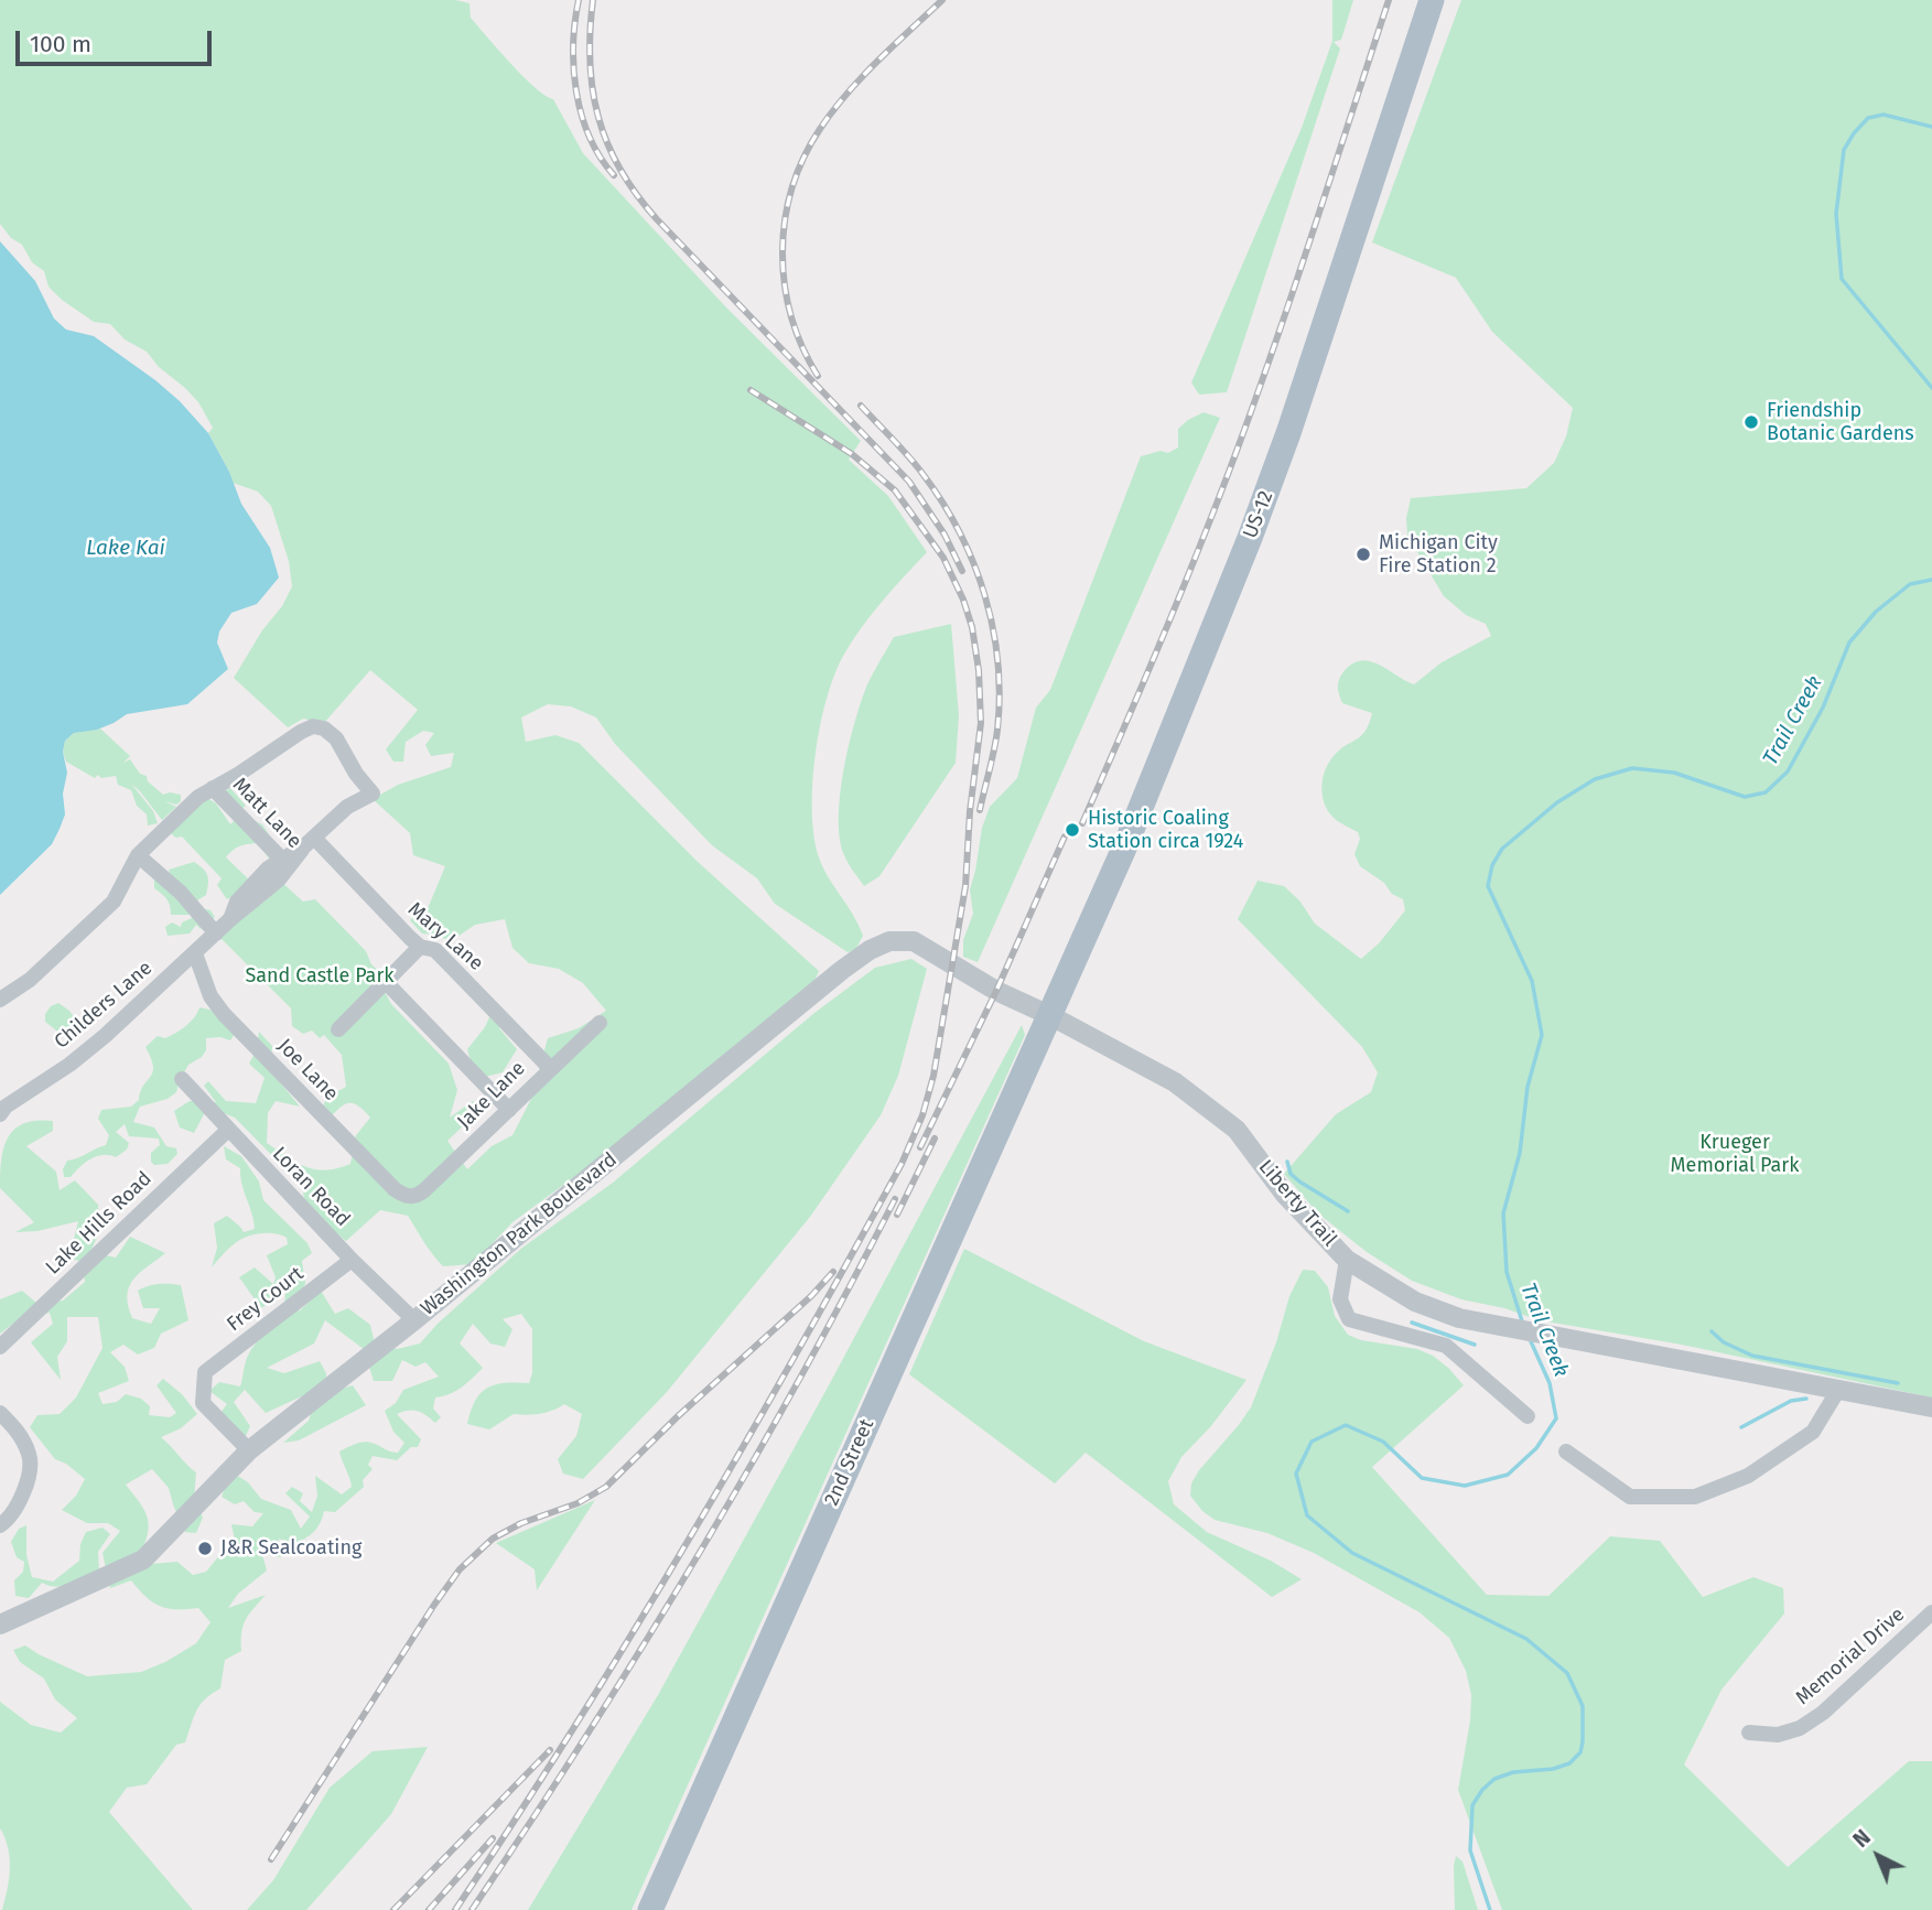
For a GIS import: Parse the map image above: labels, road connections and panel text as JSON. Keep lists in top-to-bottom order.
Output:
{
  "streets": {
    "main road": ["US-12", "2nd Street"],
    "street": [
      "Matt Lane",
      "Mary Lane",
      "Childers Lane",
      "Joe Lane",
      "Jake Lane",
      "Loran Road",
      "Liberty Trail",
      "Lake Hills Road",
      "Washington Park Boulevard",
      "Frey Court",
      "Memorial Drive"
    ]
  },
  "crossings": [
    ["US-12", "Liberty Trail"],
    ["US-12", "Washington Park Boulevard"],
    ["US-12", "2nd Street"],
    ["Matt Lane", "Childers Lane"],
    ["Mary Lane", "Childers Lane"],
    ["Mary Lane", "Jake Lane"],
    ["Childers Lane", "Joe Lane"],
    ["Joe Lane", "Jake Lane"],
    ["Loran Road", "Lake Hills Road"],
    ["Loran Road", "Washington Park Boulevard"],
    ["Loran Road", "Frey Court"],
    ["Liberty Trail", "Washington Park Boulevard"],
    ["Liberty Trail", "2nd Street"],
    ["Washington Park Boulevard", "Frey Court"],
    ["Washington Park Boulevard", "2nd Street"]
  ],
  "water": ["Lake Kai", "Trail Creek"],
  "parks": ["Sand Castle Park", "Krueger Memorial Park"],
  "places": [
    "Friendship Botanic Gardens",
    "Michigan City Fire Station 2",
    "Historic Coaling Station circa 1924",
    "J&R Sealcoating"
  ],
  "scale_bar": "100 m",
  "north": "top left"
}
